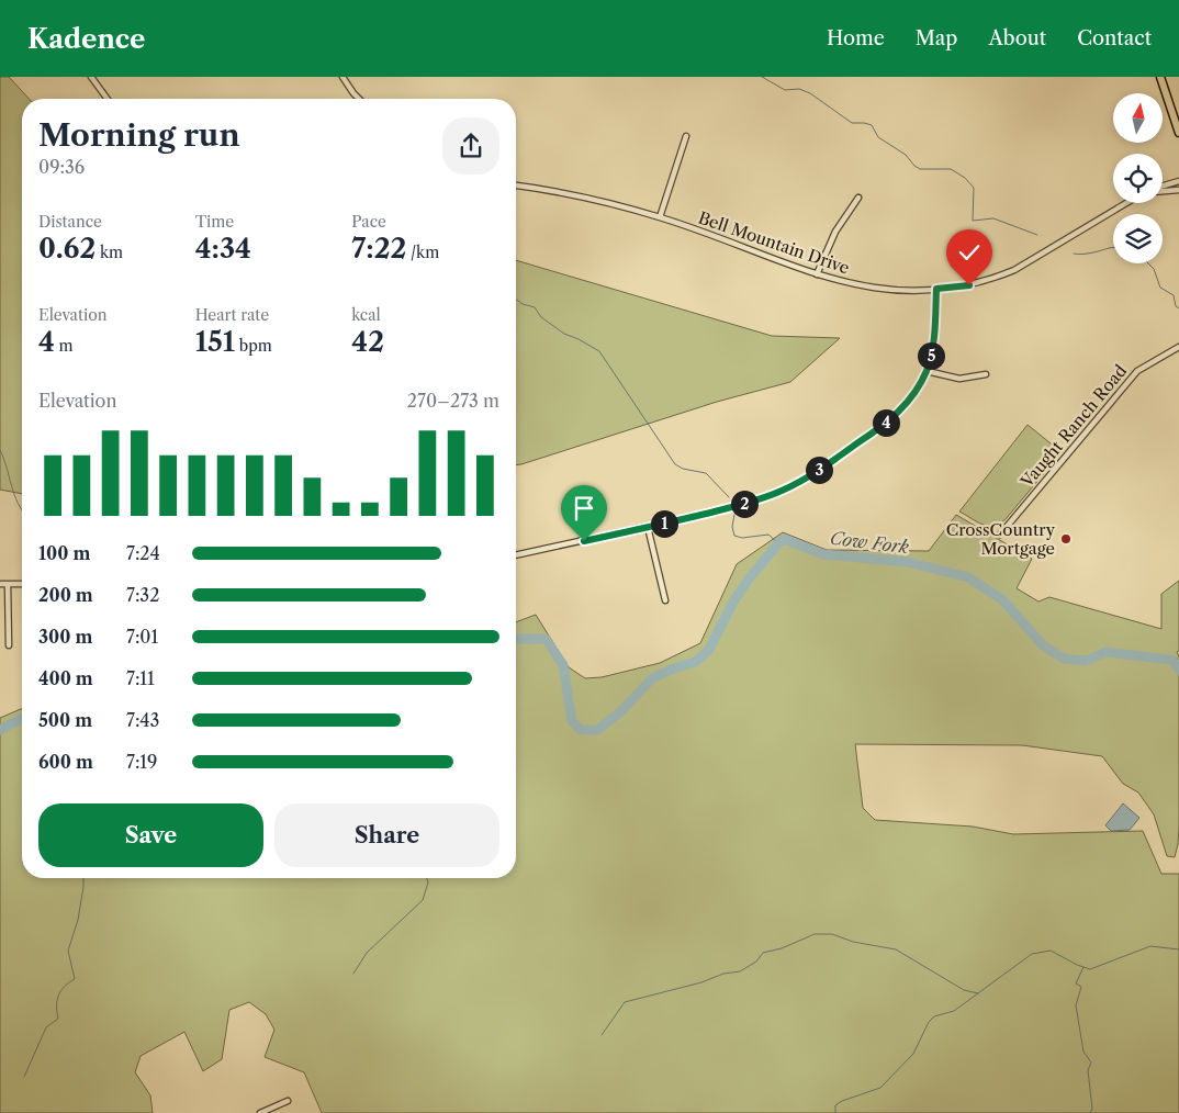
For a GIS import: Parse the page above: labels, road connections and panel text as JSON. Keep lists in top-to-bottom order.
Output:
{
  "streets": {
    "street": ["Bell Mountain Drive", "Vaught Ranch Road"]
  },
  "water": ["Cow Fork"],
  "places": ["CrossCountry Mortgage"],
  "north": "top",
  "page": {
    "header": "Kadence",
    "nav": [
      "Home",
      "Map",
      "About",
      "Contact"
    ],
    "heading": ["Morning run", "09:36"],
    "stats": [
      ["Distance", "0.62 km"],
      ["Time", "4:34"],
      ["Pace", "7:22 /km"],
      ["Elevation", "4 m"],
      ["Heart rate", "151 bpm"],
      ["kcal", "42"]
    ],
    "pins": [
      "5",
      "4",
      "3",
      "2",
      "1"
    ],
    "chart": ["Elevation", "270–273 m"],
    "list": [
      {
        "name": "100 m",
        "note": "7:24"
      },
      {
        "name": "200 m",
        "note": "7:32"
      },
      {
        "name": "300 m",
        "note": "7:01"
      },
      {
        "name": "400 m",
        "note": "7:11"
      },
      {
        "name": "500 m",
        "note": "7:43"
      },
      {
        "name": "600 m",
        "note": "7:19"
      }
    ],
    "buttons": ["Save", "Share"]
  }
}
